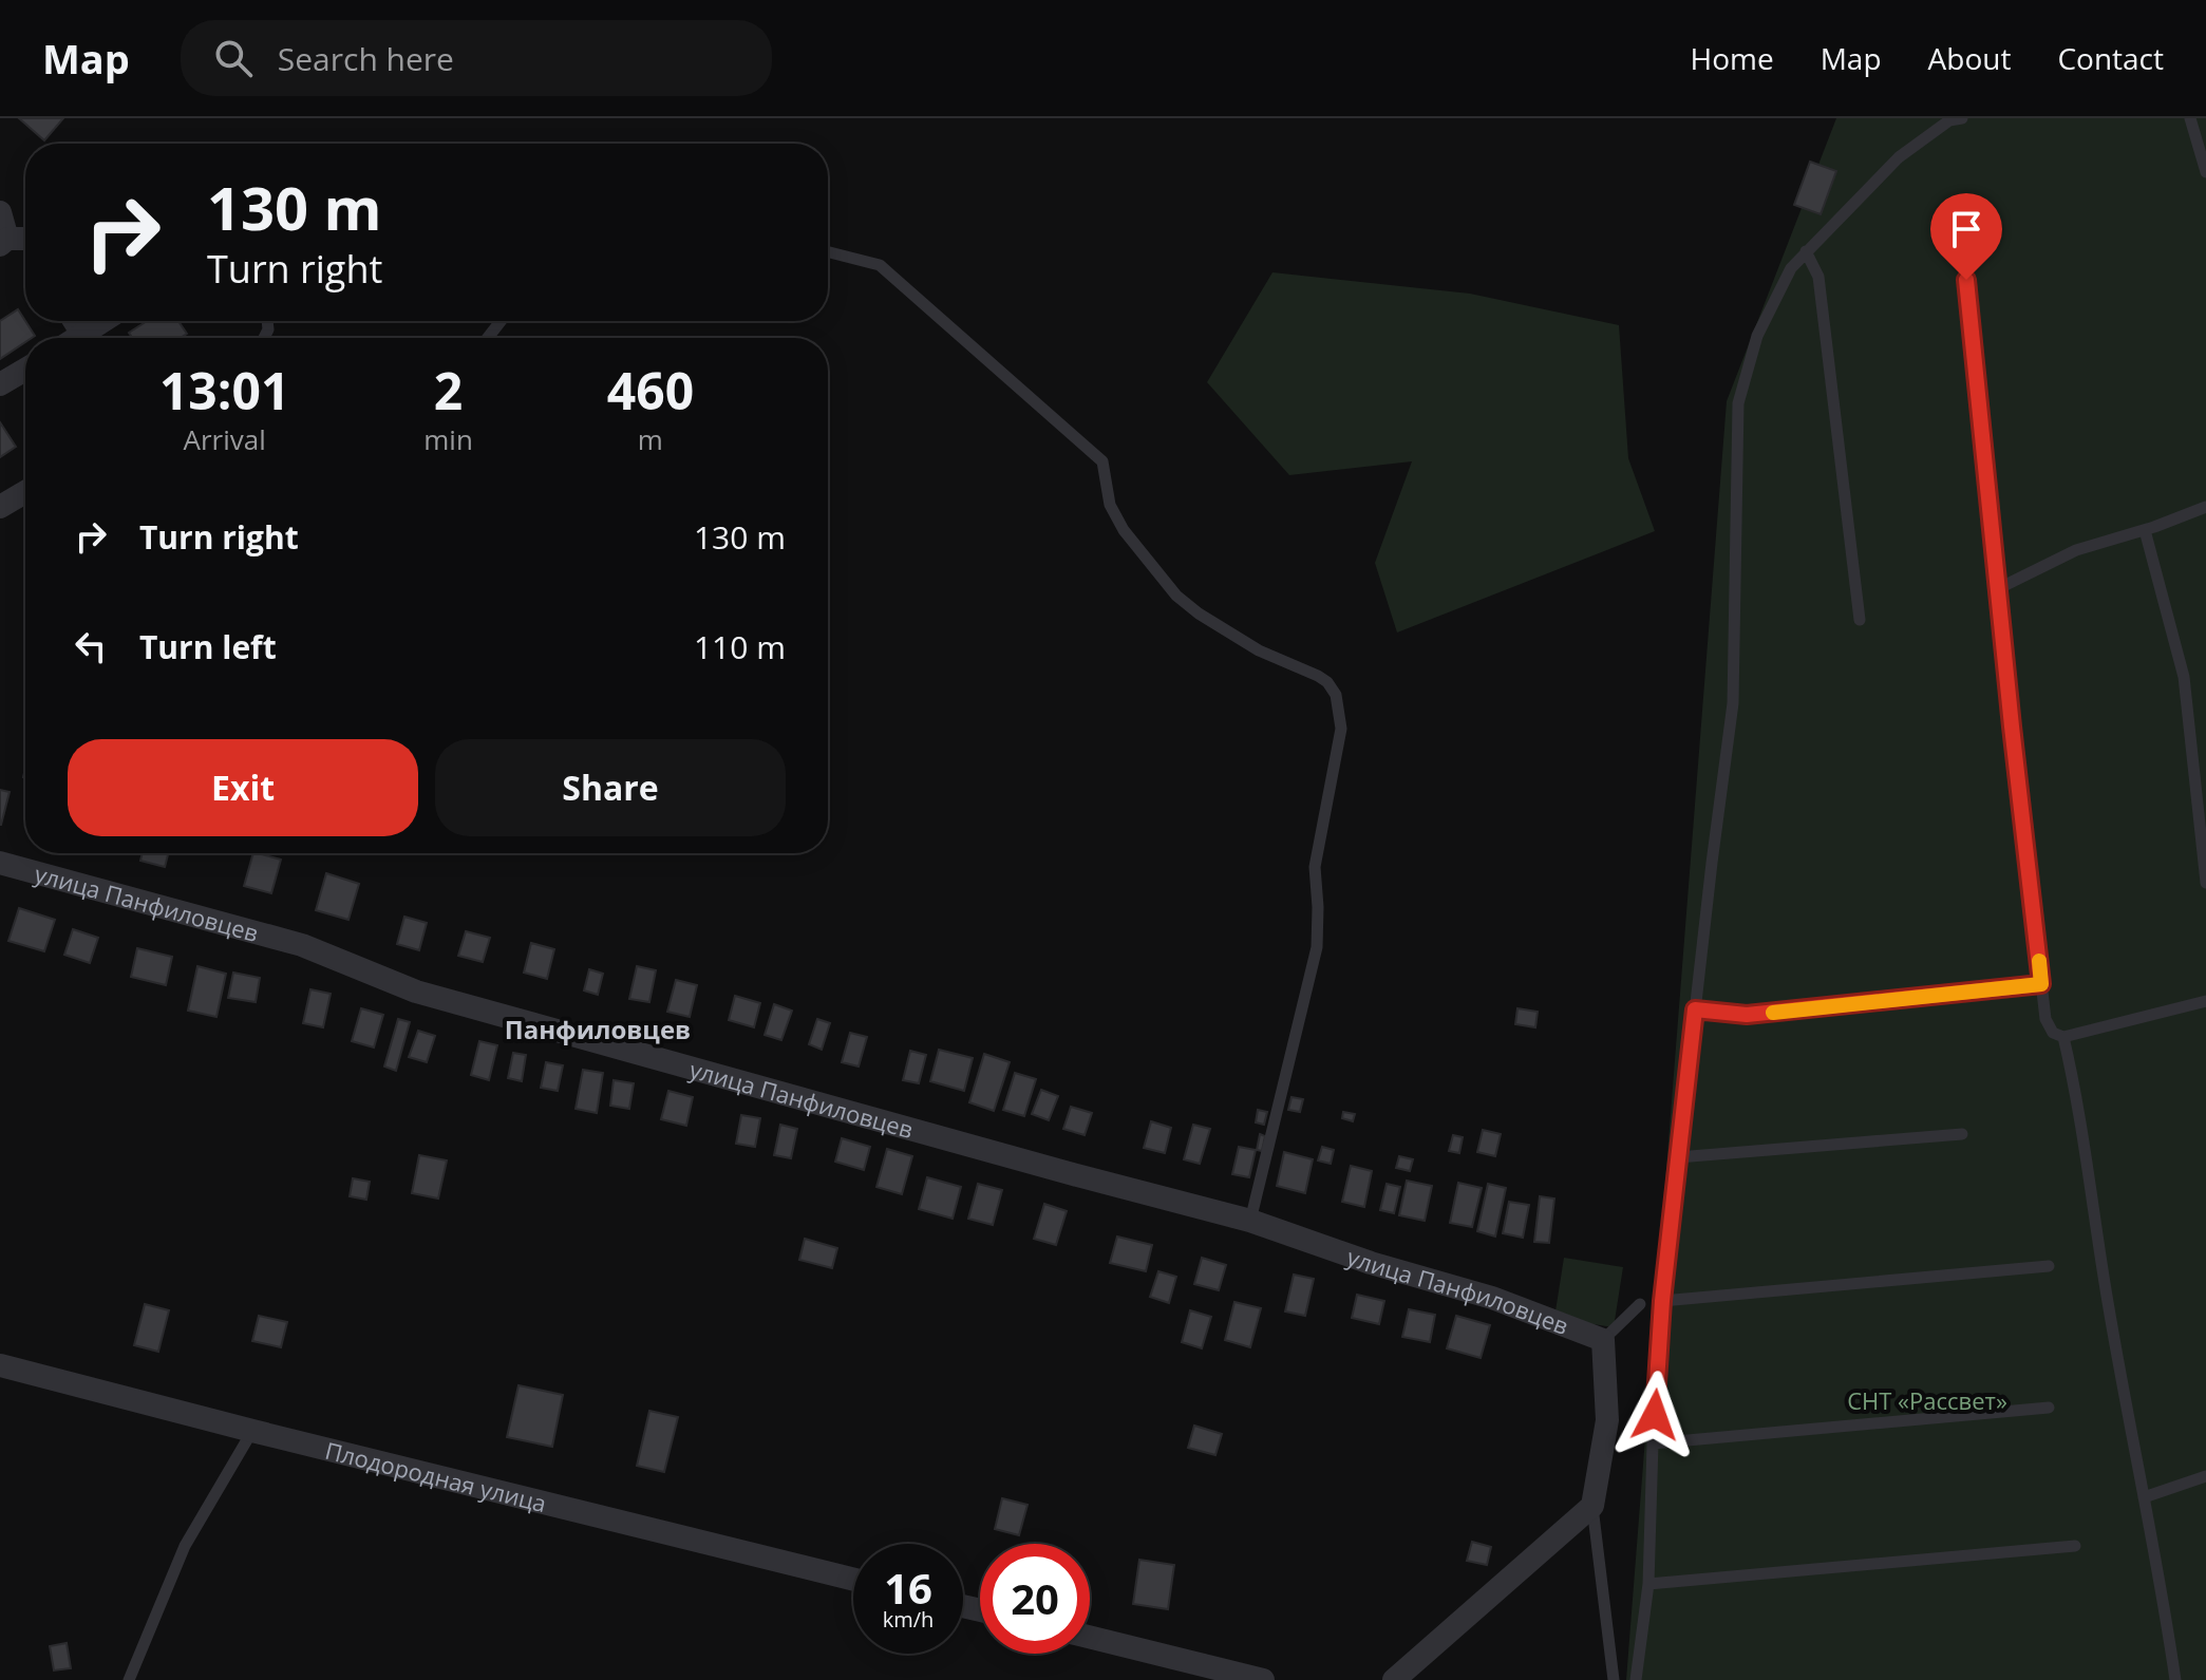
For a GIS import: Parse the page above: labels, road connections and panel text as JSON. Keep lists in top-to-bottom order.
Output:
{
  "streets": {
    "street": ["улица Панфиловцев", "Плодородная улица"]
  },
  "districts": ["Панфиловцев"],
  "parks": ["СНТ «Рассвет»"],
  "page": {
    "header": "Map",
    "search": "Search here",
    "nav": [
      "Home",
      "Map",
      "About",
      "Contact"
    ],
    "turn": ["130 m", "Turn right"],
    "eta": [
      "13:01",
      "Arrival",
      "2",
      "min",
      "460",
      "m"
    ],
    "list": [
      {
        "name": "Turn right",
        "value": "130 m"
      },
      {
        "name": "Turn left",
        "value": "110 m"
      }
    ],
    "buttons": ["Exit", "Share"],
    "speed": "16 km/h",
    "limit": "20"
  }
}
